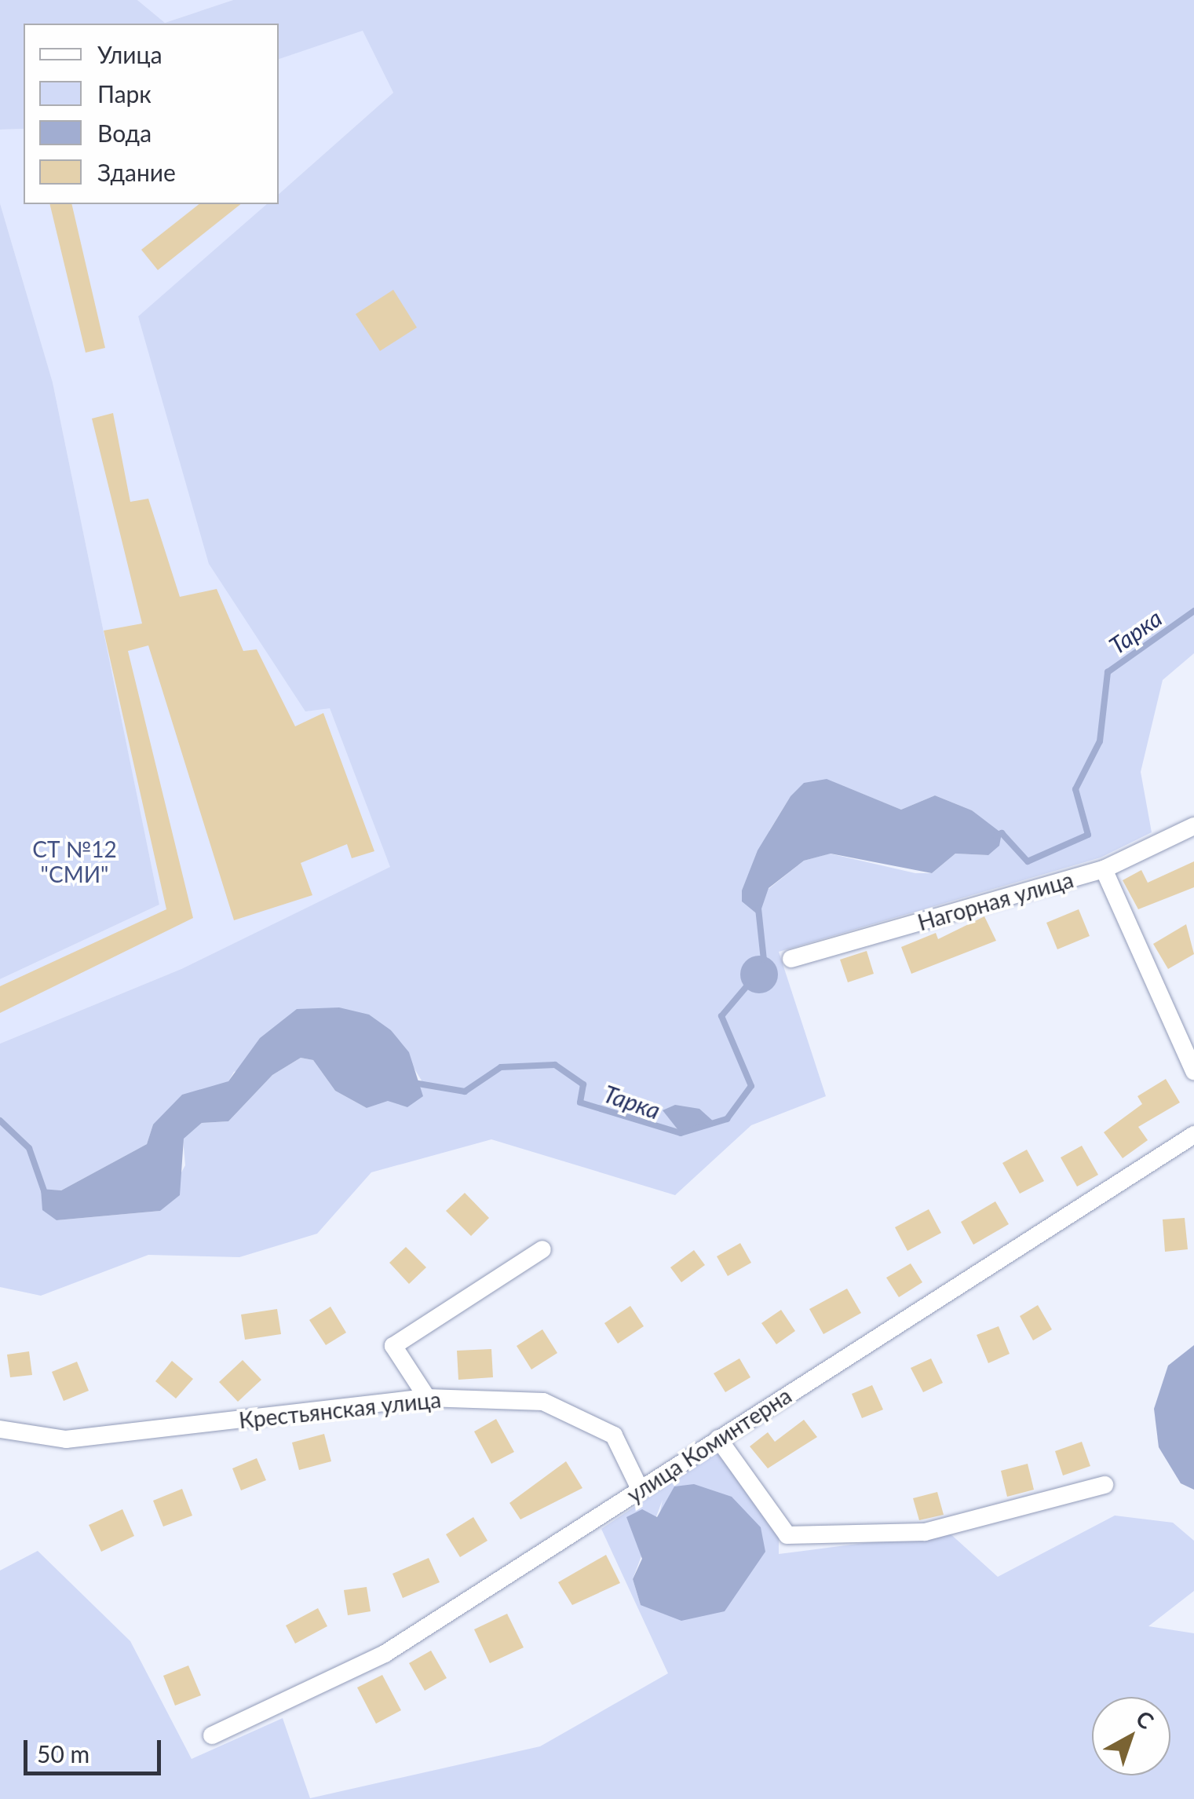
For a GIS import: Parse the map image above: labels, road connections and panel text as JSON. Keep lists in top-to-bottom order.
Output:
{
  "streets": {
    "street": ["Нагорная улица", "Крестьянская улица", "улица Коминтерна"]
  },
  "crossings": [
    ["Крестьянская улица", "улица Коминтерна"]
  ],
  "water": ["Тарка"],
  "parks": ["СТ №12 \"СМИ\""],
  "legend": [
    "Улица",
    "Парк",
    "Вода",
    "Здание"
  ],
  "scale_bar": "50 m",
  "north": "top right"
}
